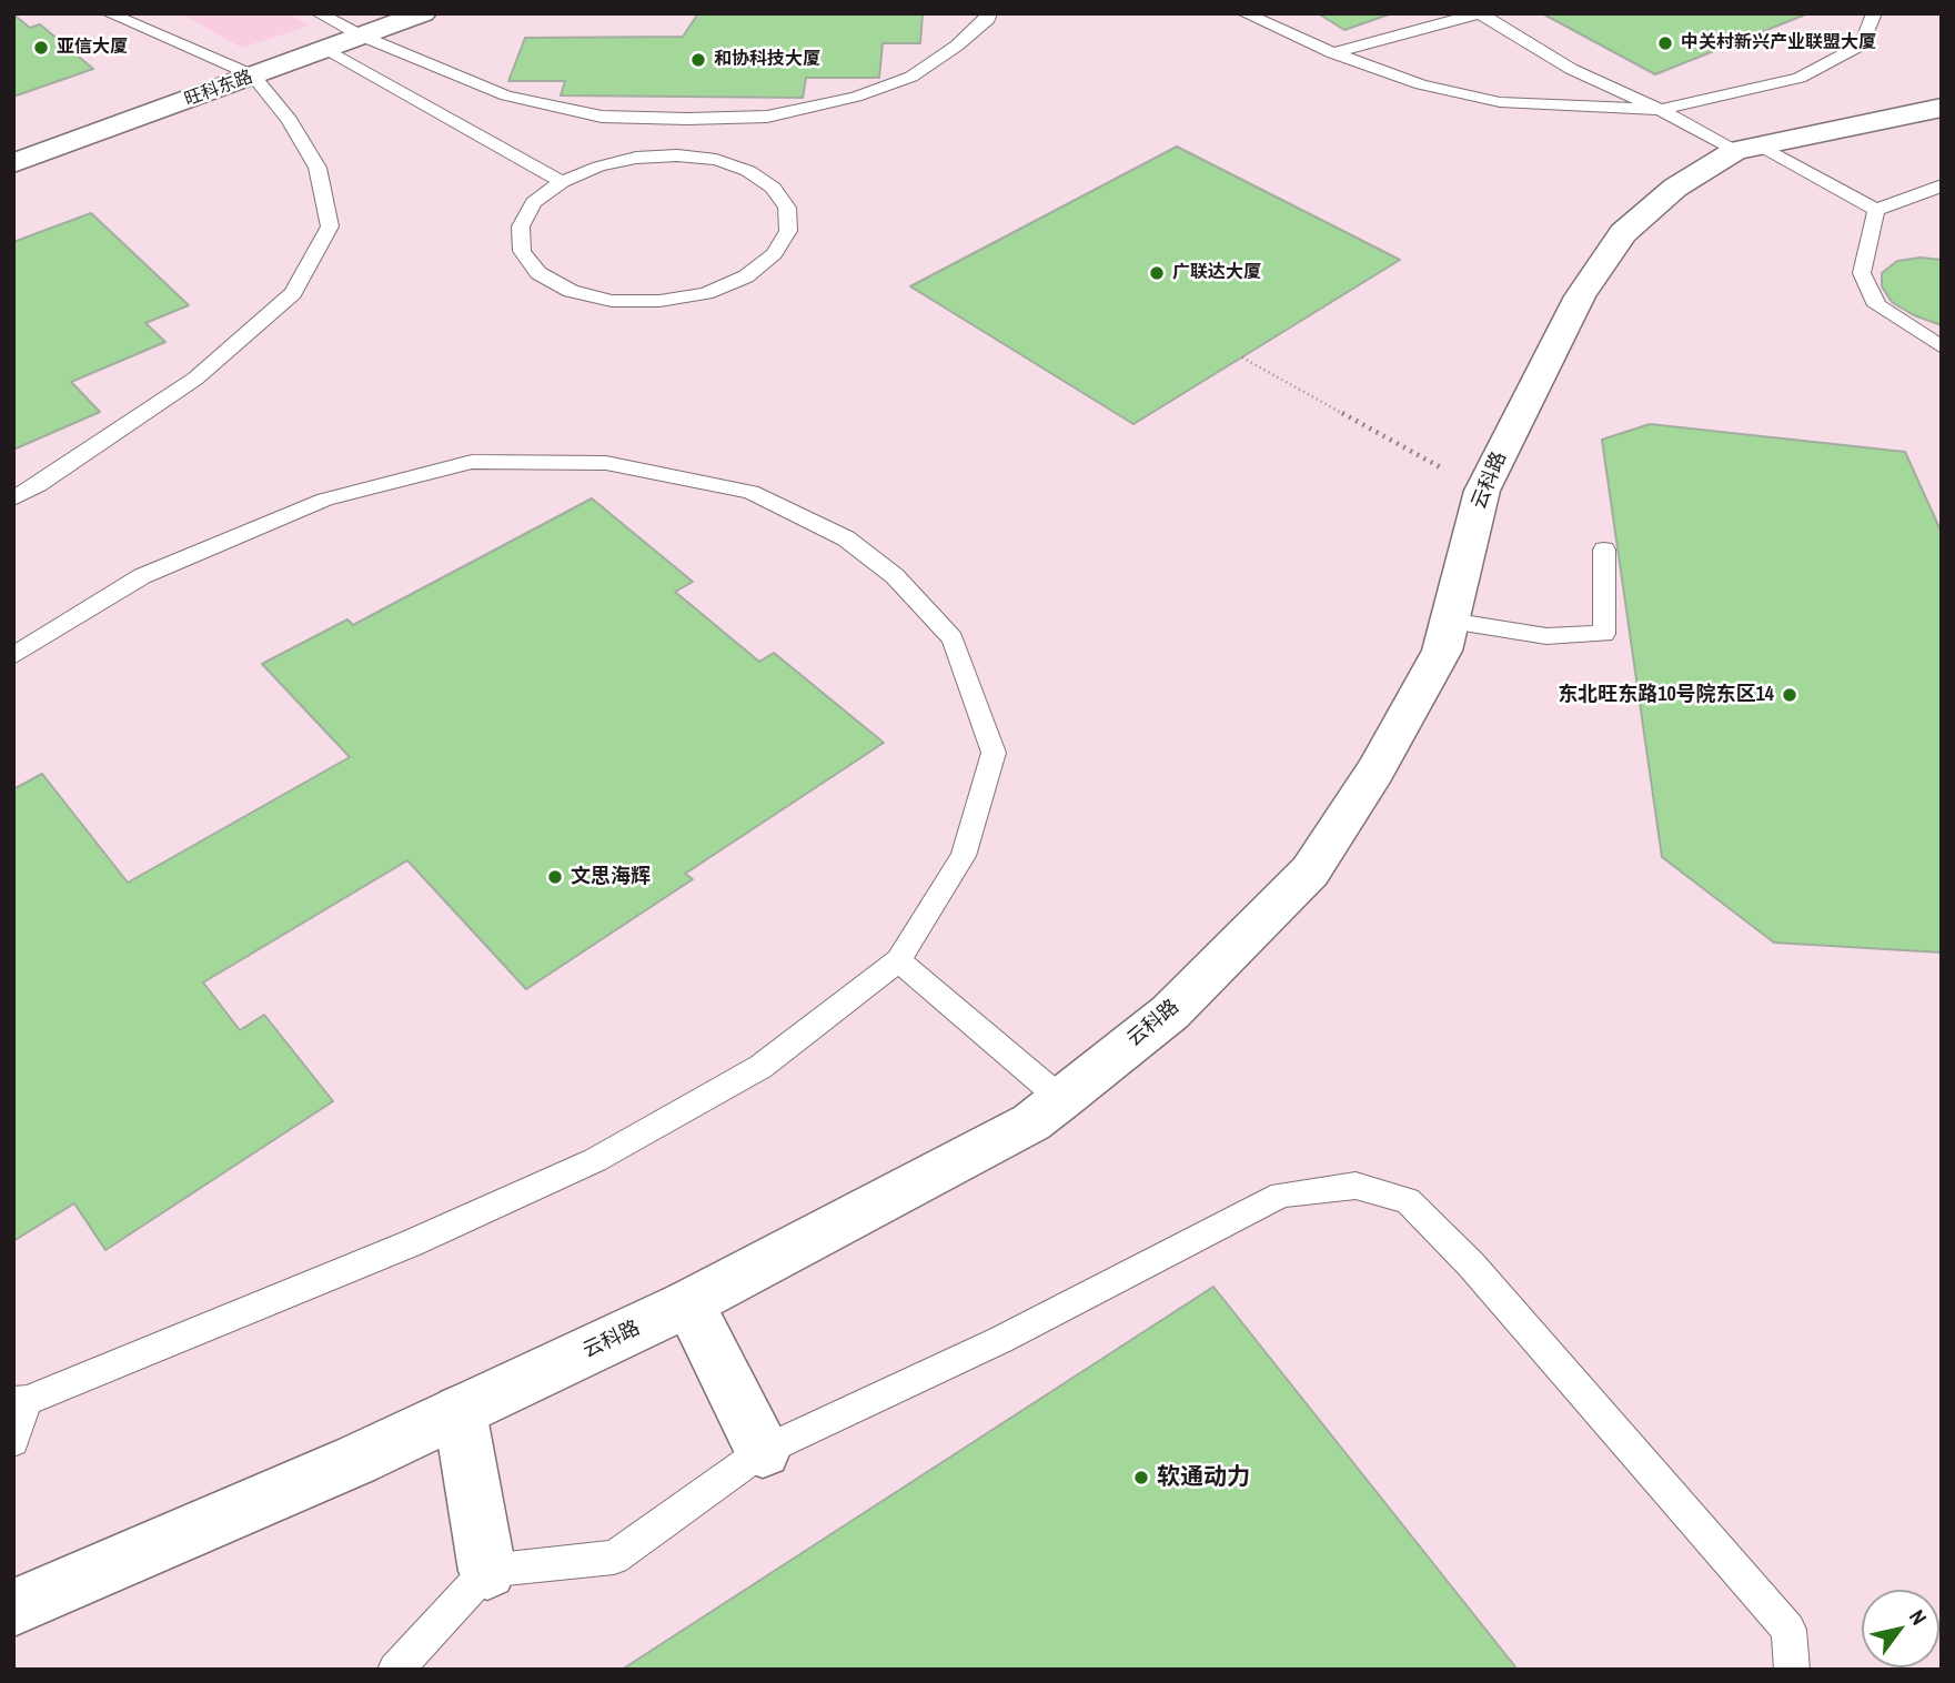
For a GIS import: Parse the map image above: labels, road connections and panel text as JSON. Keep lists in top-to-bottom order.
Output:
{
  "streets": {
    "street": ["旺科东路", "云科路"]
  },
  "places": [
    "中关村新兴产业联盟大厦",
    "亚信大厦",
    "和协科技大厦",
    "广联达大厦",
    "东北旺东路10号院东区14",
    "文思海辉",
    "软通动力"
  ],
  "north": "top right"
}
